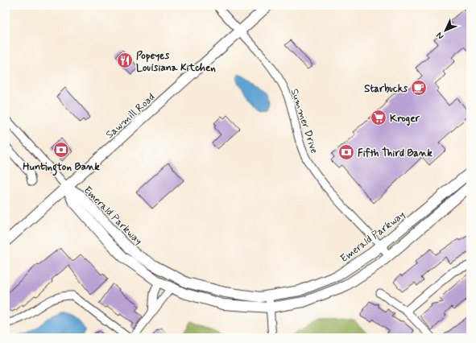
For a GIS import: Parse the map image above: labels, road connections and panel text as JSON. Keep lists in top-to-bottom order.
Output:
{
  "streets": {
    "main road": ["Sawmill Road", "Emerald Parkway"],
    "street": ["Summer Drive"]
  },
  "crossings": [
    ["Sawmill Road", "Summer Drive"],
    ["Sawmill Road", "Emerald Parkway"],
    ["Summer Drive", "Emerald Parkway"]
  ],
  "places": {
    "restaurant": ["Popeyes Louisiana Kitchen"],
    "cafe": ["Starbucks"],
    "supermarket": ["Kroger"],
    "bank": ["Huntington Bank", "Fifth Third Bank"]
  },
  "north": "bottom left"
}
